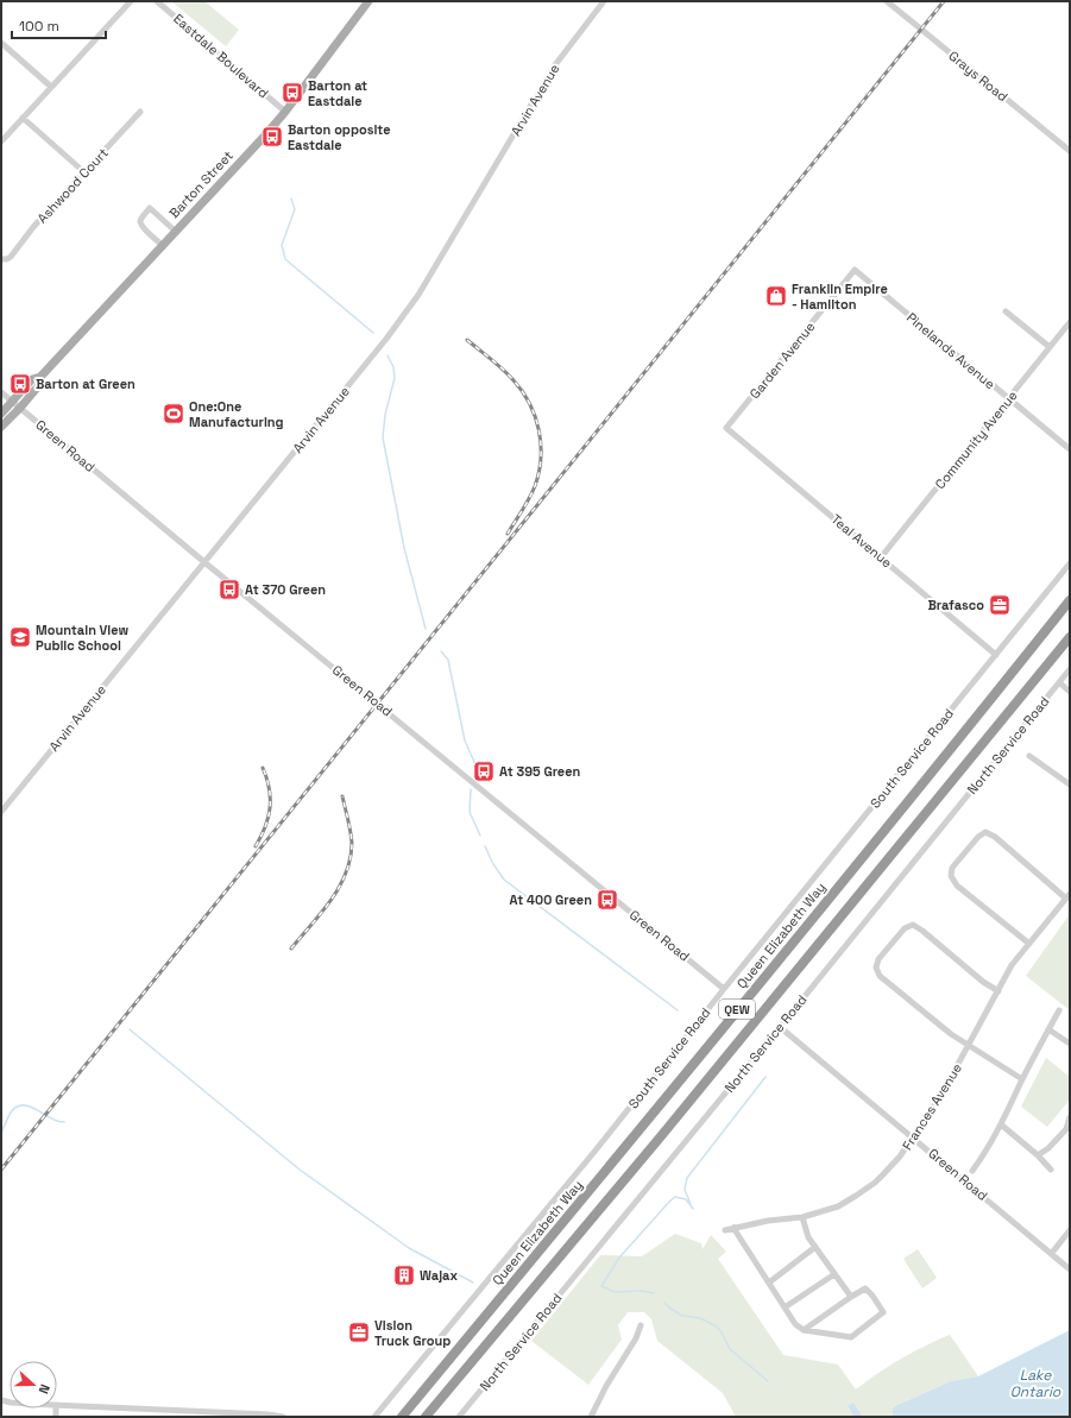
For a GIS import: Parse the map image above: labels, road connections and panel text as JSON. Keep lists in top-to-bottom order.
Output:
{
  "streets": {
    "highway": ["Queen Elizabeth Way", "QEW"],
    "main road": ["Barton Street"],
    "street": [
      "Eastdale Boulevard",
      "Grays Road",
      "Arvin Avenue",
      "Ashwood Court",
      "Pinelands Avenue",
      "Garden Avenue",
      "Community Avenue",
      "Green Road",
      "Teal Avenue",
      "North Service Road",
      "South Service Road",
      "Frances Avenue"
    ]
  },
  "crossings": [
    ["Eastdale Boulevard", "Barton Street"],
    ["Arvin Avenue", "Green Road"],
    ["Barton Street", "Green Road"],
    ["Pinelands Avenue", "Garden Avenue"],
    ["Pinelands Avenue", "Community Avenue"],
    ["Garden Avenue", "Teal Avenue"],
    ["Community Avenue", "Teal Avenue"],
    ["Green Road", "North Service Road"],
    ["Green Road", "South Service Road"],
    ["Green Road", "Frances Avenue"],
    ["Teal Avenue", "South Service Road"]
  ],
  "water": ["Lake Ontario"],
  "places": {
    "bus stop": [
      "Barton at Eastdale",
      "Barton opposite Eastdale",
      "Barton at Green",
      "At 370 Green",
      "At 395 Green",
      "At 400 Green"
    ],
    "shop": ["Franklin Empire - Hamilton"],
    "sports": ["One:One Manufacturing"],
    "office": ["Brafasco", "Vision Truck Group"],
    "school or university": ["Mountain View Public School"],
    "building": ["Wajax"]
  },
  "scale_bar": "100 m",
  "north": "right"
}
